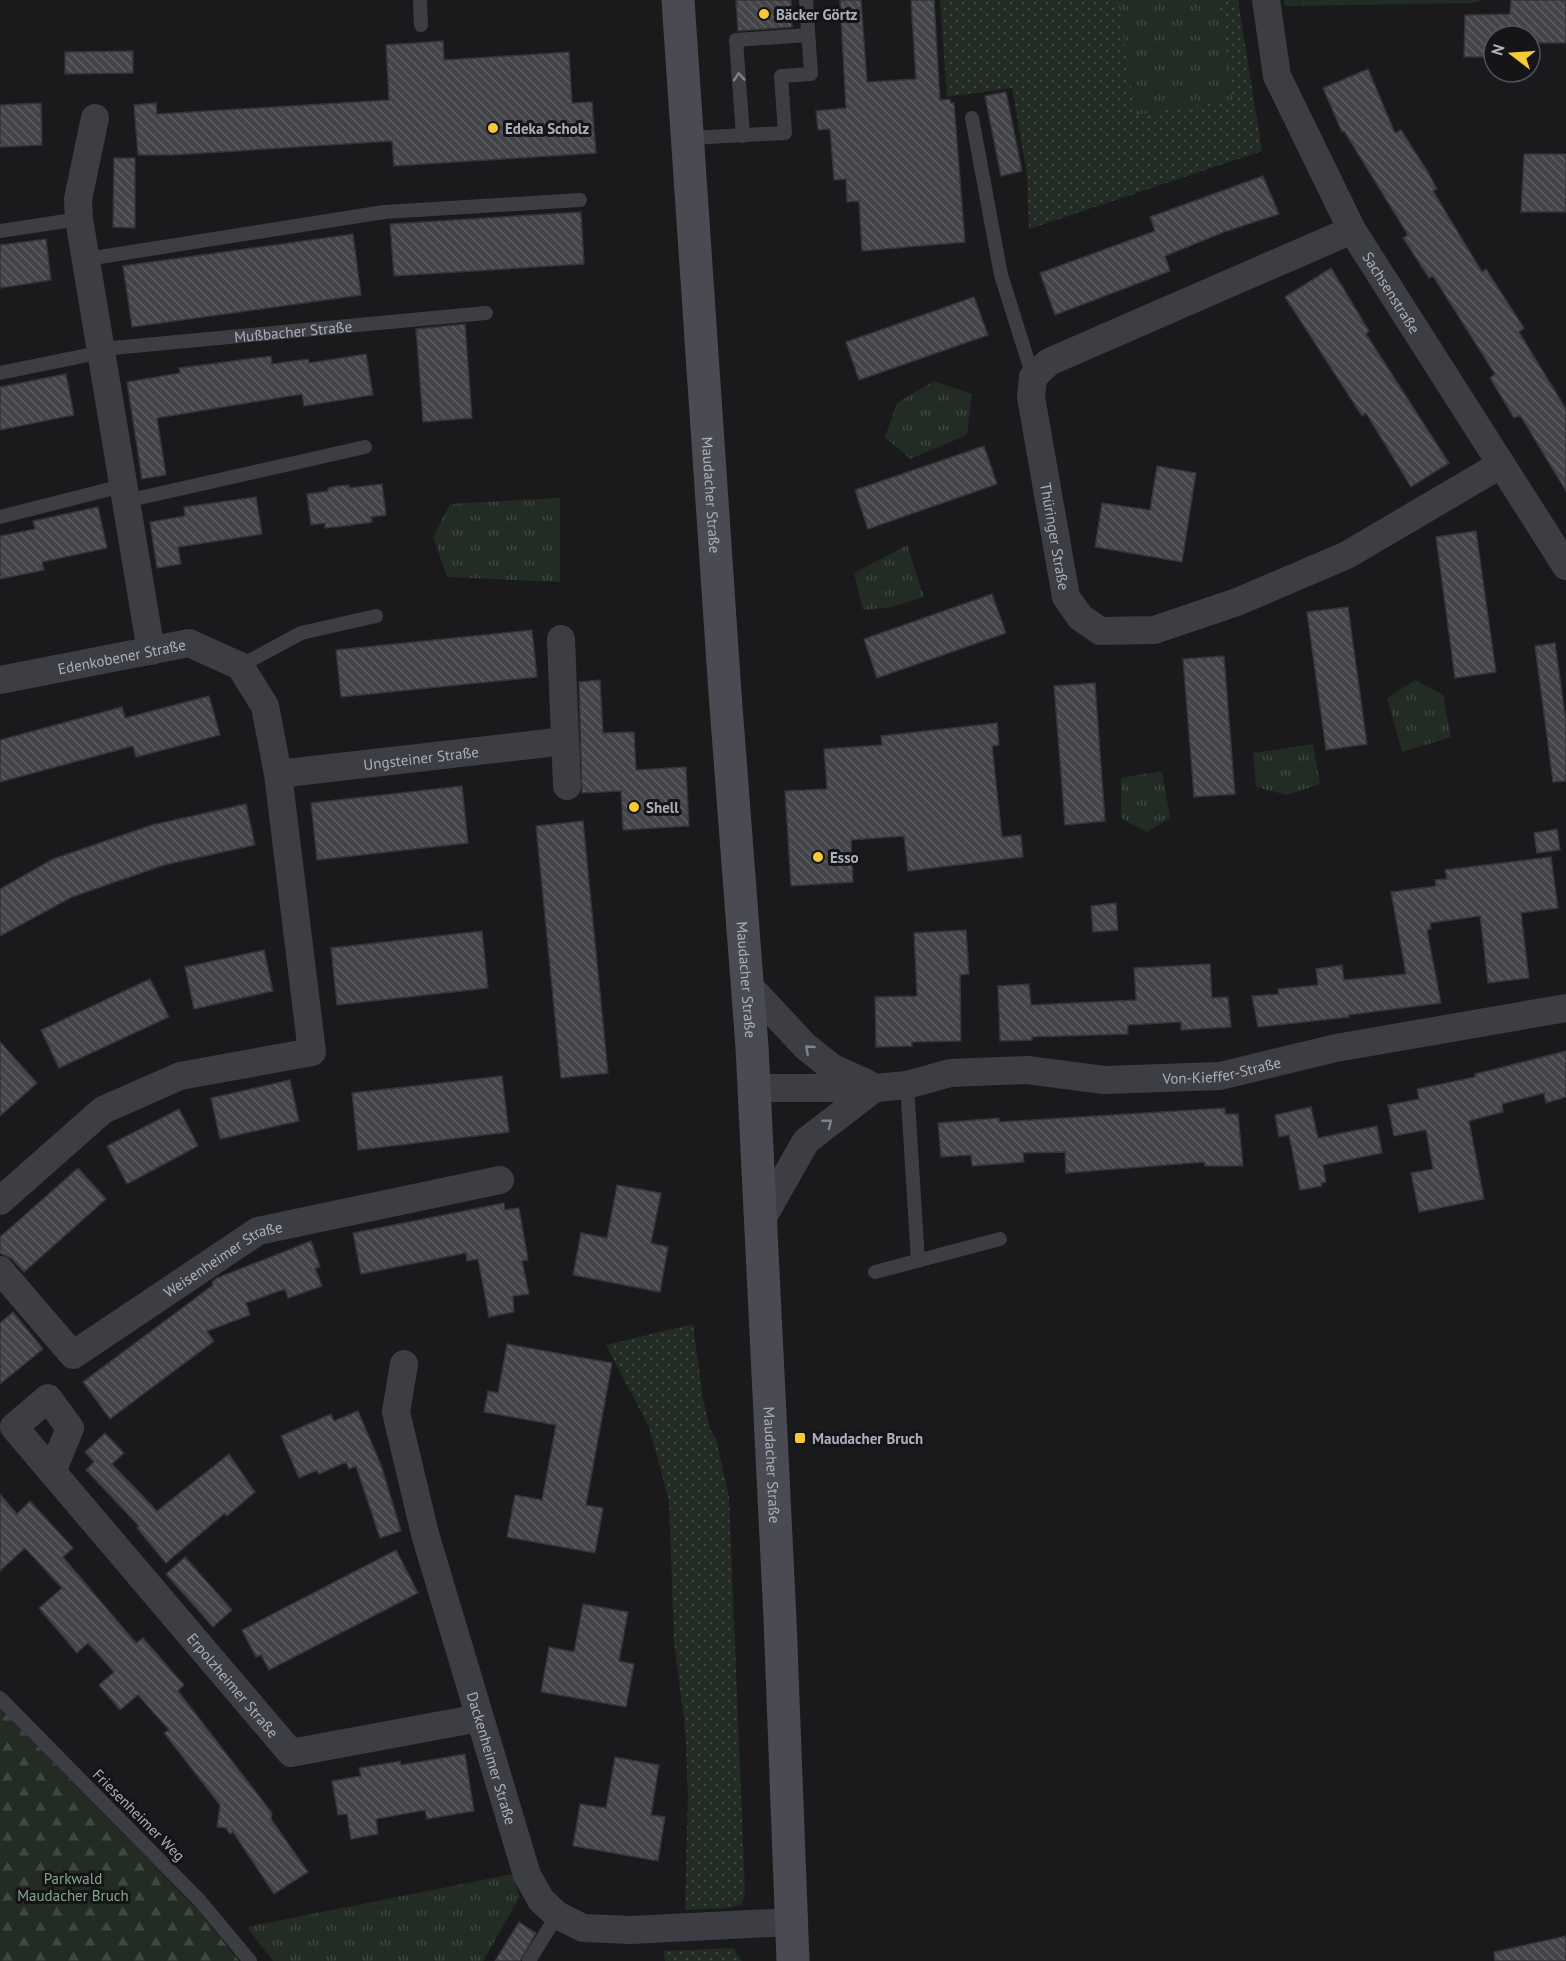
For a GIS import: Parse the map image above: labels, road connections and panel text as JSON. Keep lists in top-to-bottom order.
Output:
{
  "streets": {
    "main road": ["Maudacher Straße"],
    "street": [
      "Sachsenstraße",
      "Thüringer Straße",
      "Edenkobener Straße",
      "Ungsteiner Straße",
      "Von-Kieffer-Straße",
      "Weisenheimer Straße",
      "Erpolzheimer Straße",
      "Dackenheimer Straße"
    ],
    "lane": ["Mußbacher Straße", "Friesenheimer Weg"]
  },
  "crossings": [
    ["Sachsenstraße", "Thüringer Straße"],
    ["Maudacher Straße", "Von-Kieffer-Straße"],
    ["Maudacher Straße", "Dackenheimer Straße"],
    ["Erpolzheimer Straße", "Dackenheimer Straße"]
  ],
  "parks": ["Parkwald Maudacher Bruch"],
  "places": {
    "other": [
      "Bäcker Görtz",
      "Edeka Scholz",
      "Shell",
      "Esso"
    ],
    "transit": ["Maudacher Bruch"]
  },
  "north": "left"
}
